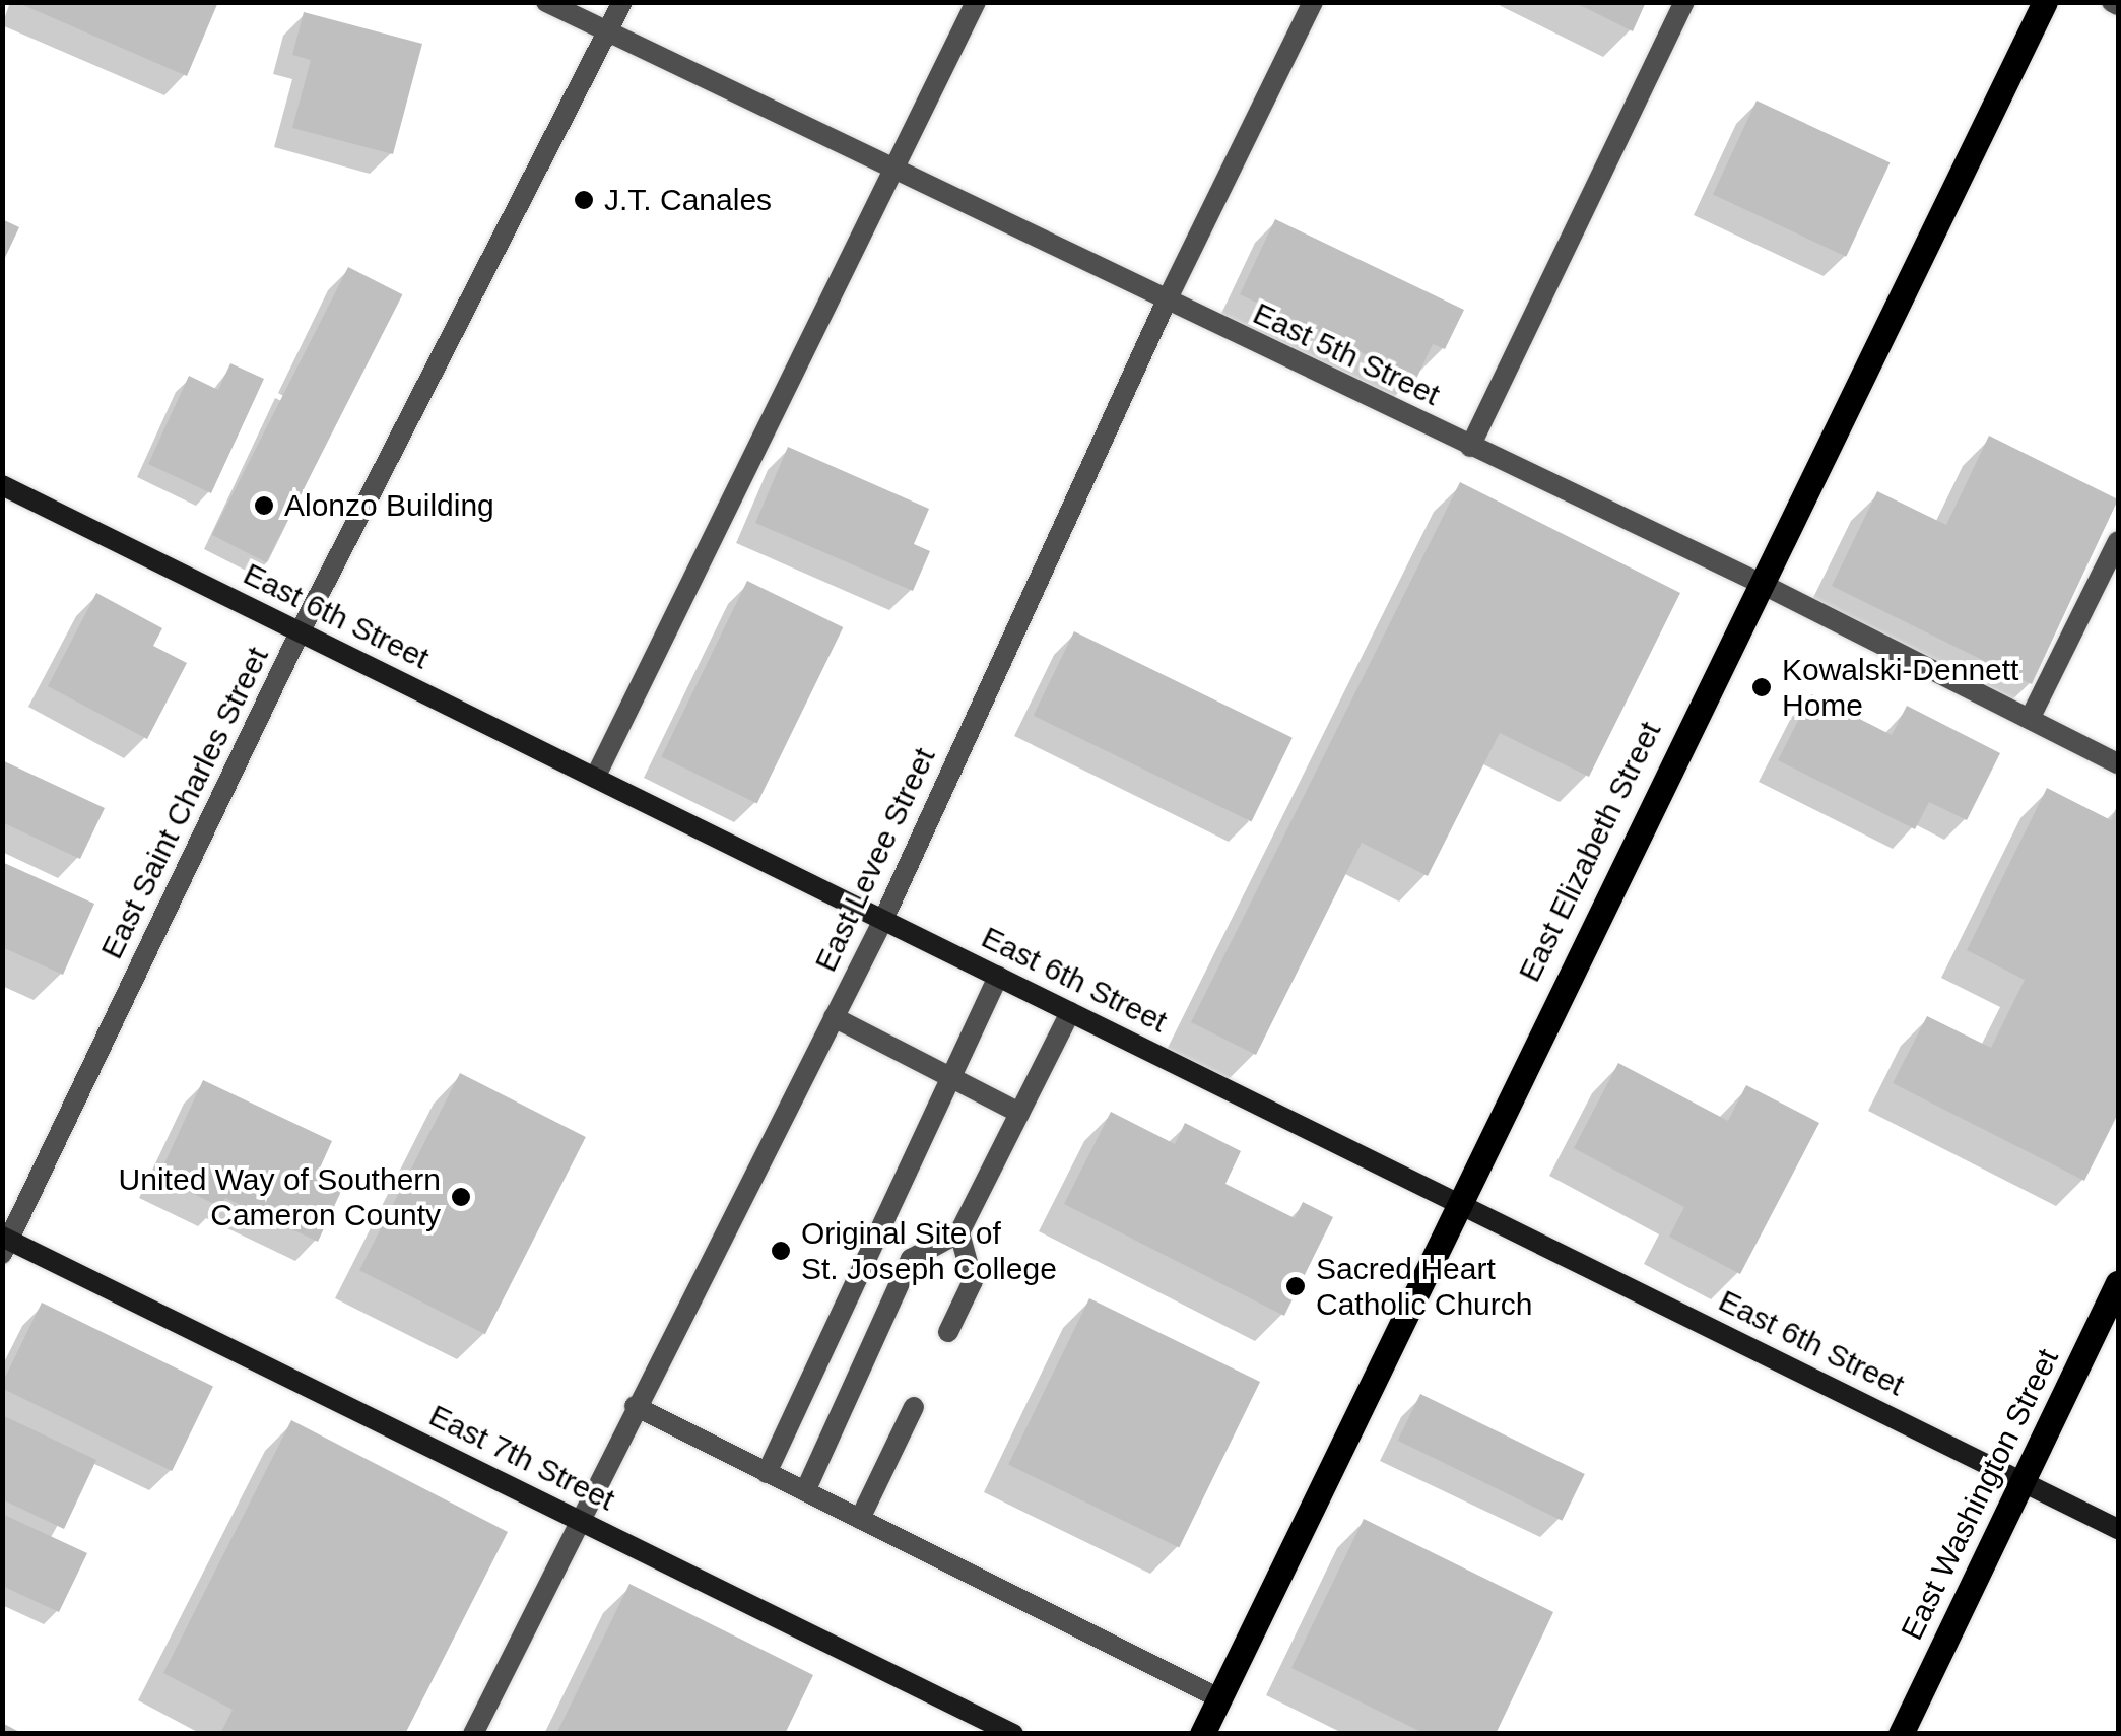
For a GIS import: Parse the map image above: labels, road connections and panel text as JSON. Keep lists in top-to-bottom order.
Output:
{
  "streets": {
    "main road": [
      "East 6th Street",
      "East Elizabeth Street",
      "East 7th Street",
      "East Washington Street"
    ],
    "street": ["East 5th Street", "East Saint Charles Street", "East Levee Street"]
  },
  "crossings": [
    ["East 5th Street", "East Saint Charles Street"],
    ["East 5th Street", "East Elizabeth Street"],
    ["East 5th Street", "East Levee Street"],
    ["East 6th Street", "East Saint Charles Street"],
    ["East 6th Street", "East Elizabeth Street"],
    ["East 6th Street", "East Levee Street"],
    ["East 6th Street", "East Washington Street"],
    ["East Saint Charles Street", "East 7th Street"],
    ["East Levee Street", "East 7th Street"]
  ],
  "places": [
    "J.T. Canales",
    "Alonzo Building",
    "Kowalski-Dennett Home",
    "United Way of Southern Cameron County",
    "Original Site of St. Joseph College",
    "Sacred Heart Catholic Church"
  ]
}
